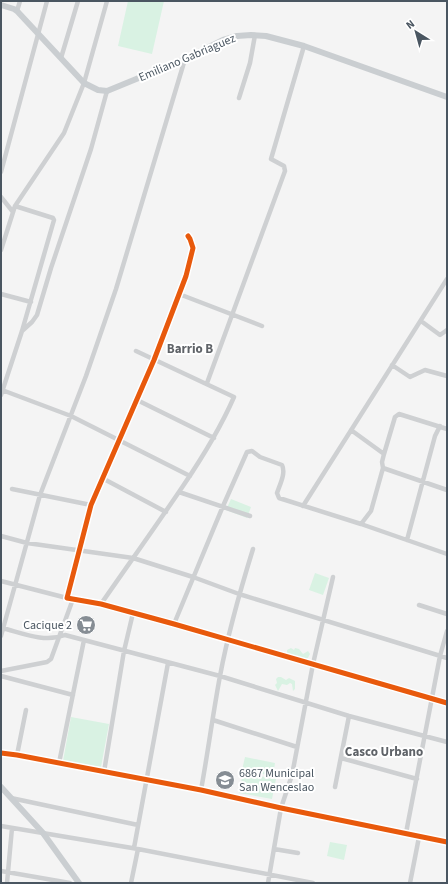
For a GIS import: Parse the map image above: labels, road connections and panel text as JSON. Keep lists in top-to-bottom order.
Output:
{
  "streets": {
    "main road": ["Emiliano Gabriaguez"]
  },
  "districts": ["Barrio B", "Casco Urbano"],
  "places": {
    "supermarket": ["Cacique 2"],
    "school or university": ["6867 Municipal San Wenceslao"]
  },
  "north": "top left"
}
